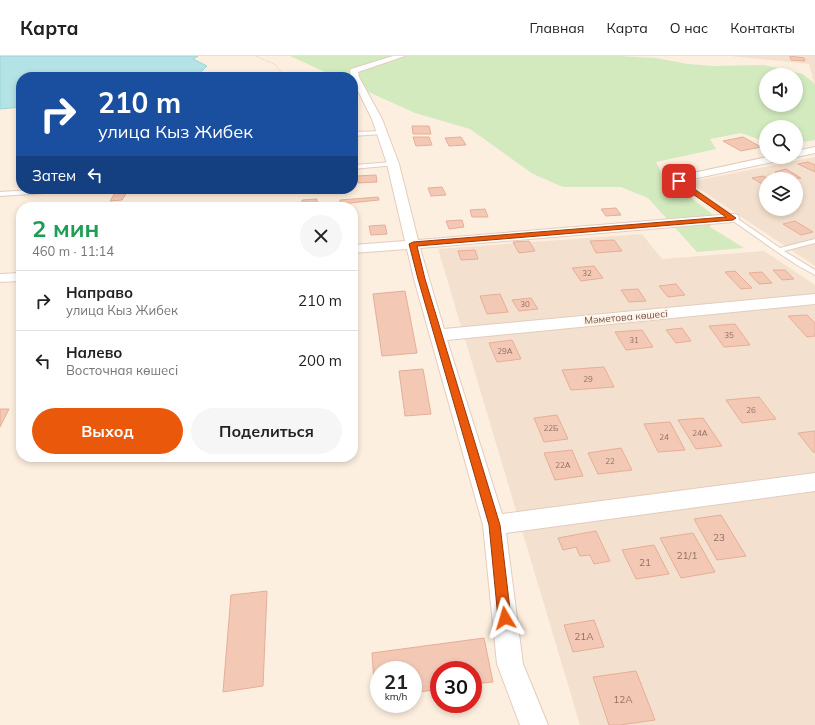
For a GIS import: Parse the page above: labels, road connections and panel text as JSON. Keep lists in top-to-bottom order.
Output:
{
  "streets": {
    "street": ["Мәметова көшесі"]
  },
  "house_numbers": [
    "32",
    "30",
    "35",
    "31",
    "29А",
    "29",
    "26",
    "22Б",
    "24А",
    "24",
    "22",
    "22А",
    "23",
    "21/1",
    "21",
    "21А",
    "12А"
  ],
  "page": {
    "header": "Карта",
    "nav": [
      "Главная",
      "Карта",
      "О нас",
      "Контакты"
    ],
    "turn": ["210 m", "улица Кыз Жибек"],
    "then": "Затем",
    "heading": ["2 мин", "460 m · 11:14"],
    "list": [
      {
        "name": "Направо",
        "note": "улица Кыз Жибек",
        "value": "210 m"
      },
      {
        "name": "Налево",
        "note": "Восточная көшесі",
        "value": "200 m"
      }
    ],
    "buttons": ["Выход", "Поделиться"],
    "speed": "21 km/h",
    "limit": "30"
  }
}
